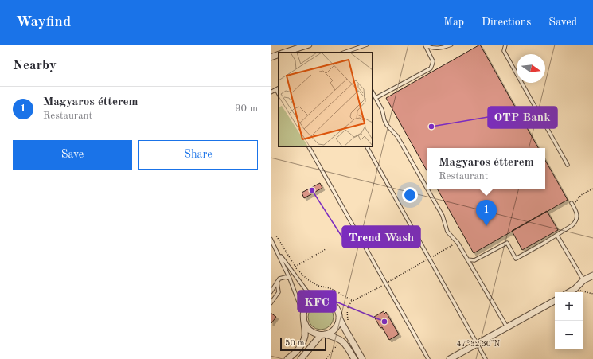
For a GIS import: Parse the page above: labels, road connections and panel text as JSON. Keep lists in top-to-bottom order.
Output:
{
  "places": ["OTP Bank", "Trend Wash", "KFC"],
  "scale_bar": "50 m",
  "north": "right",
  "page": {
    "header": "Wayfind",
    "nav": ["Map", "Directions", "Saved"],
    "heading": "Nearby",
    "list": [
      {
        "mark": "1",
        "name": "Magyaros étterem",
        "note": "Restaurant",
        "value": "90 m"
      }
    ],
    "buttons": ["Save", "Share"],
    "popup": ["Magyaros étterem", "Restaurant"],
    "pins": "1",
    "map_buttons": ["+", "−"],
    "scale": "50 m"
  },
  "coordinates": ["47°32'30\"N"]
}
